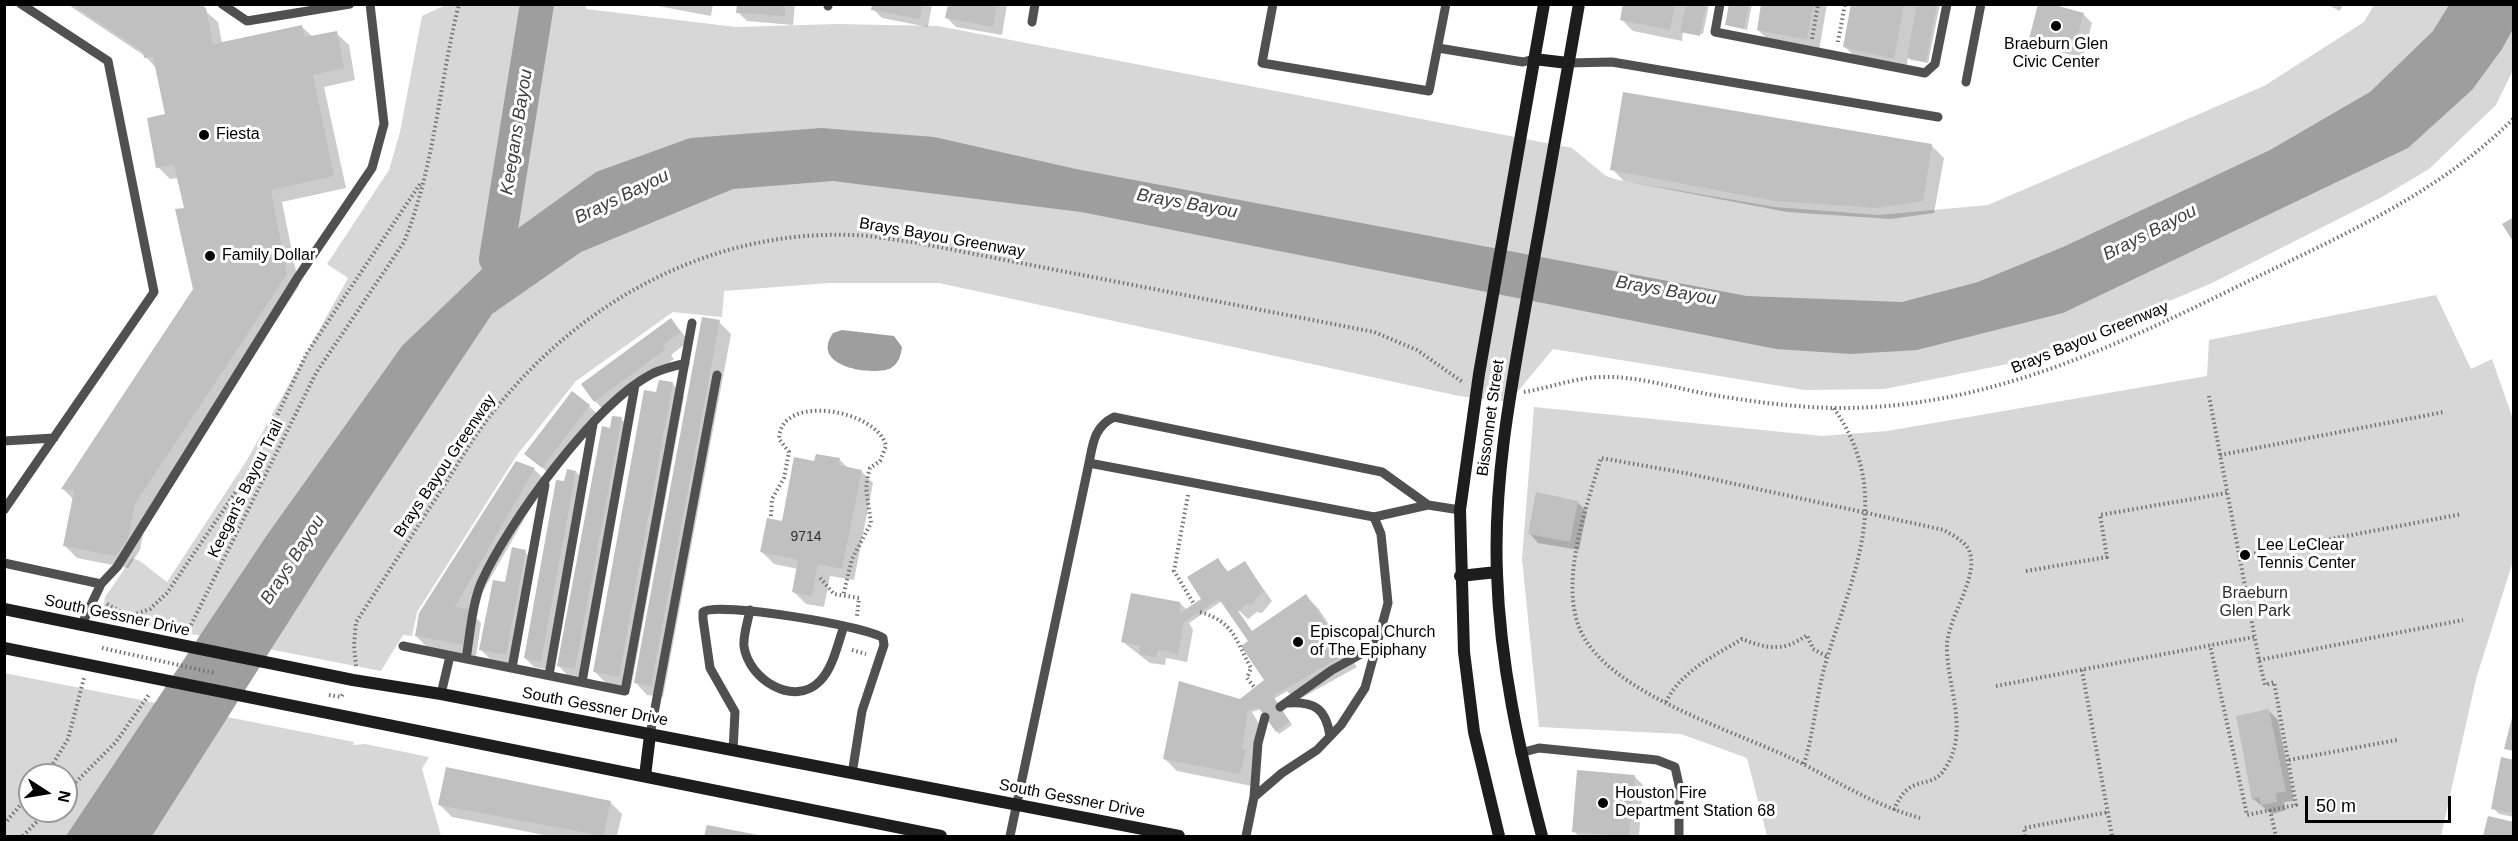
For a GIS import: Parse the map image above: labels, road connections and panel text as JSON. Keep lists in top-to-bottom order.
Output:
{
  "streets": {
    "main road": ["Bissonnet Street", "South Gessner Drive"],
    "path": ["Brays Bayou Greenway", "Keegan's Bayou Trail"]
  },
  "crossings": [
    ["Brays Bayou Greenway", "Bissonnet Street"],
    ["Brays Bayou Greenway", "South Gessner Drive"]
  ],
  "water": ["Keegans Bayou", "Brays Bayou"],
  "parks": ["Braeburn Glen Park"],
  "places": [
    "Braeburn Glen Civic Center",
    "Fiesta",
    "Family Dollar",
    "Lee LeClear Tennis Center",
    "Episcopal Church of The Epiphany",
    "Houston Fire Department Station 68"
  ],
  "house_numbers": ["9714"],
  "scale_bar": "50 m",
  "north": "right"
}
